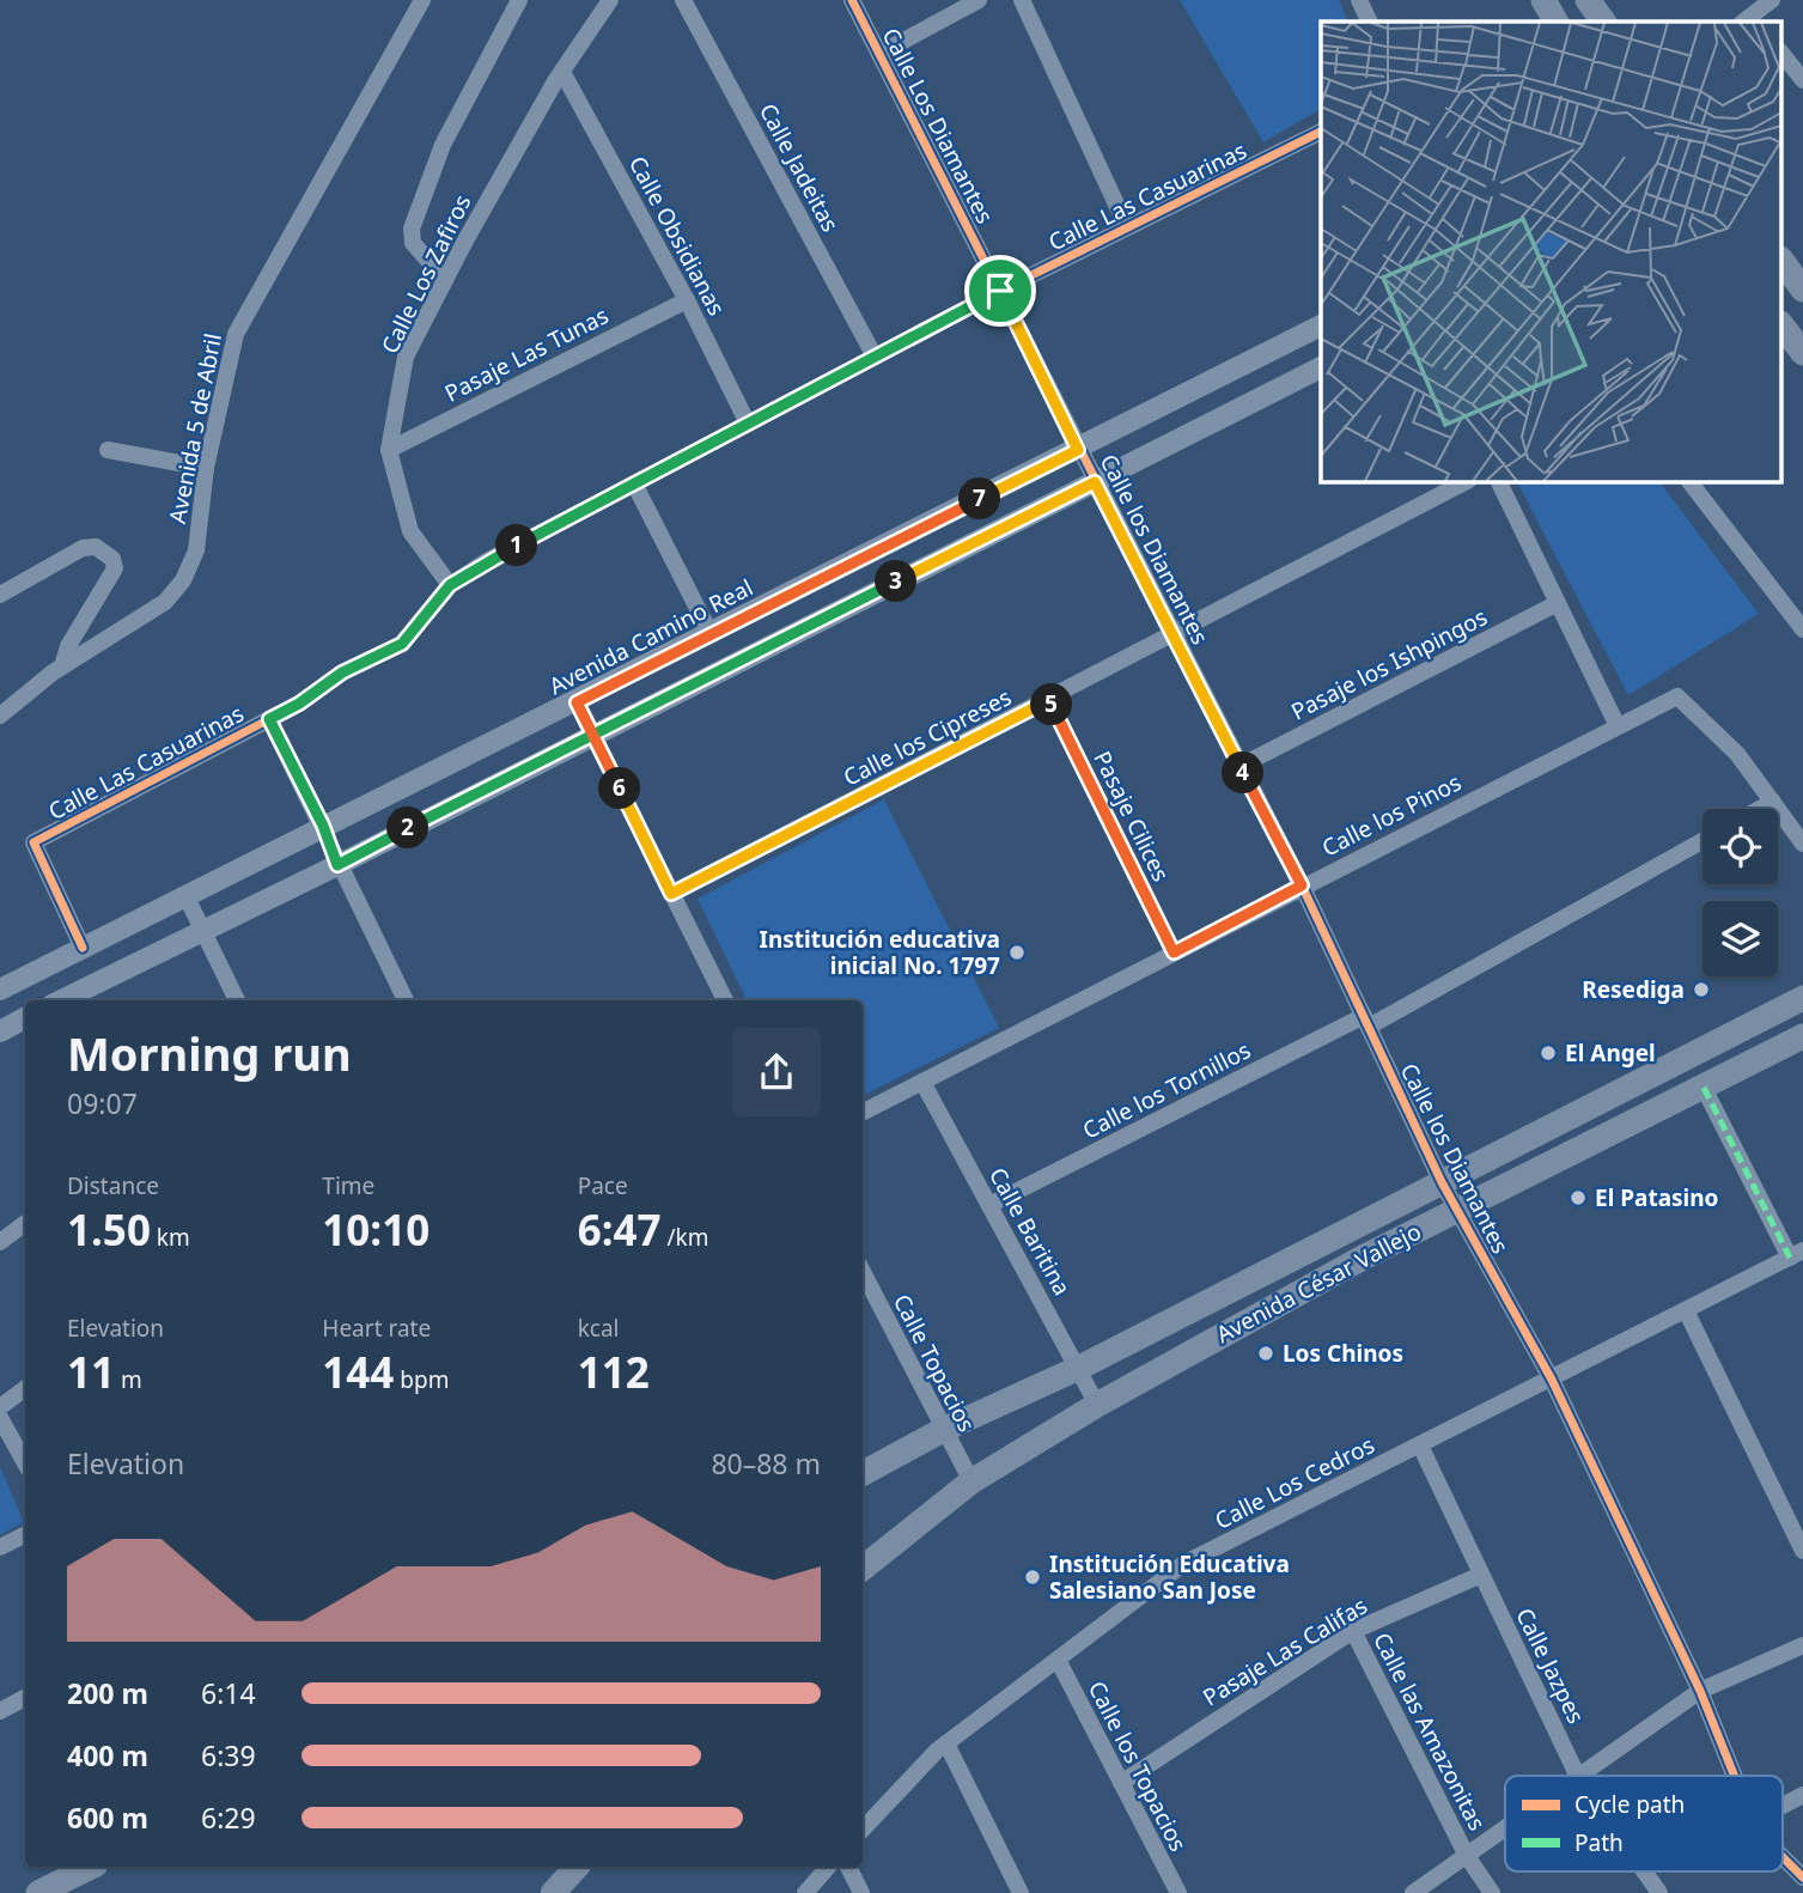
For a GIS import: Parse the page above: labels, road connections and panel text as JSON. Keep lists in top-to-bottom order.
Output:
{
  "streets": {
    "main road": ["Avenida César Vallejo"],
    "street": [
      "Calle Los Diamantes",
      "Calle Jadeitas",
      "Calle Las Casuarinas",
      "Calle Obsidianas",
      "Calle Los Zafiros",
      "Pasaje Las Tunas",
      "Avenida 5 de Abril",
      "Calle los Diamantes",
      "Avenida Camino Real",
      "Pasaje los Ishpingos",
      "Calle los Cipreses",
      "Calle los Pinos",
      "Pasaje Cilices",
      "Calle los Tornillos",
      "Calle Baritina",
      "Calle Topacios",
      "Calle Los Cedros",
      "Pasaje Las Califas",
      "Calle Jazpes",
      "Calle las Amazonitas",
      "Calle los Topacios"
    ]
  },
  "crossings": [
    ["Calle Los Diamantes", "Calle Las Casuarinas"],
    ["Calle Los Diamantes", "Calle los Diamantes"],
    ["Calle Los Diamantes", "Avenida Camino Real"],
    ["Calle Jadeitas", "Calle Las Casuarinas"],
    ["Calle Las Casuarinas", "Calle Obsidianas"],
    ["Calle Las Casuarinas", "Calle Los Zafiros"],
    ["Calle Las Casuarinas", "Avenida Camino Real"],
    ["Calle Obsidianas", "Calle Los Zafiros"],
    ["Calle Obsidianas", "Pasaje Las Tunas"],
    ["Calle Los Zafiros", "Pasaje Las Tunas"],
    ["Calle los Diamantes", "Avenida Camino Real"],
    ["Calle los Diamantes", "Pasaje los Ishpingos"],
    ["Calle los Diamantes", "Calle los Cipreses"],
    ["Calle los Diamantes", "Calle los Pinos"],
    ["Calle los Diamantes", "Calle los Tornillos"],
    ["Calle los Diamantes", "Avenida César Vallejo"],
    ["Calle los Diamantes", "Calle Los Cedros"],
    ["Calle los Cipreses", "Pasaje Cilices"],
    ["Calle los Pinos", "Pasaje Cilices"],
    ["Calle los Pinos", "Calle Baritina"],
    ["Calle los Tornillos", "Calle Baritina"],
    ["Calle Baritina", "Avenida César Vallejo"],
    ["Avenida César Vallejo", "Calle Topacios"],
    ["Calle Los Cedros", "Calle Jazpes"],
    ["Calle Los Cedros", "Calle los Topacios"],
    ["Pasaje Las Califas", "Calle Jazpes"],
    ["Pasaje Las Califas", "Calle las Amazonitas"],
    ["Pasaje Las Califas", "Calle los Topacios"]
  ],
  "places": [
    "Institución educativa inicial No. 1797",
    "Resediga",
    "El Angel",
    "El Patasino",
    "Los Chinos",
    "Institución Educativa Salesiano San Jose"
  ],
  "legend": ["Cycle path", "Path"],
  "page": {
    "pins": [
      "7",
      "1",
      "3",
      "5",
      "4",
      "6",
      "2"
    ],
    "heading": ["Morning run", "09:07"],
    "stats": [
      ["Distance", "1.50 km"],
      ["Time", "10:10"],
      ["Pace", "6:47 /km"],
      ["Elevation", "11 m"],
      ["Heart rate", "144 bpm"],
      ["kcal", "112"]
    ],
    "chart": ["Elevation", "80–88 m"],
    "list": [
      {
        "name": "200 m",
        "note": "6:14"
      },
      {
        "name": "400 m",
        "note": "6:39"
      },
      {
        "name": "600 m",
        "note": "6:29"
      }
    ]
  }
}
